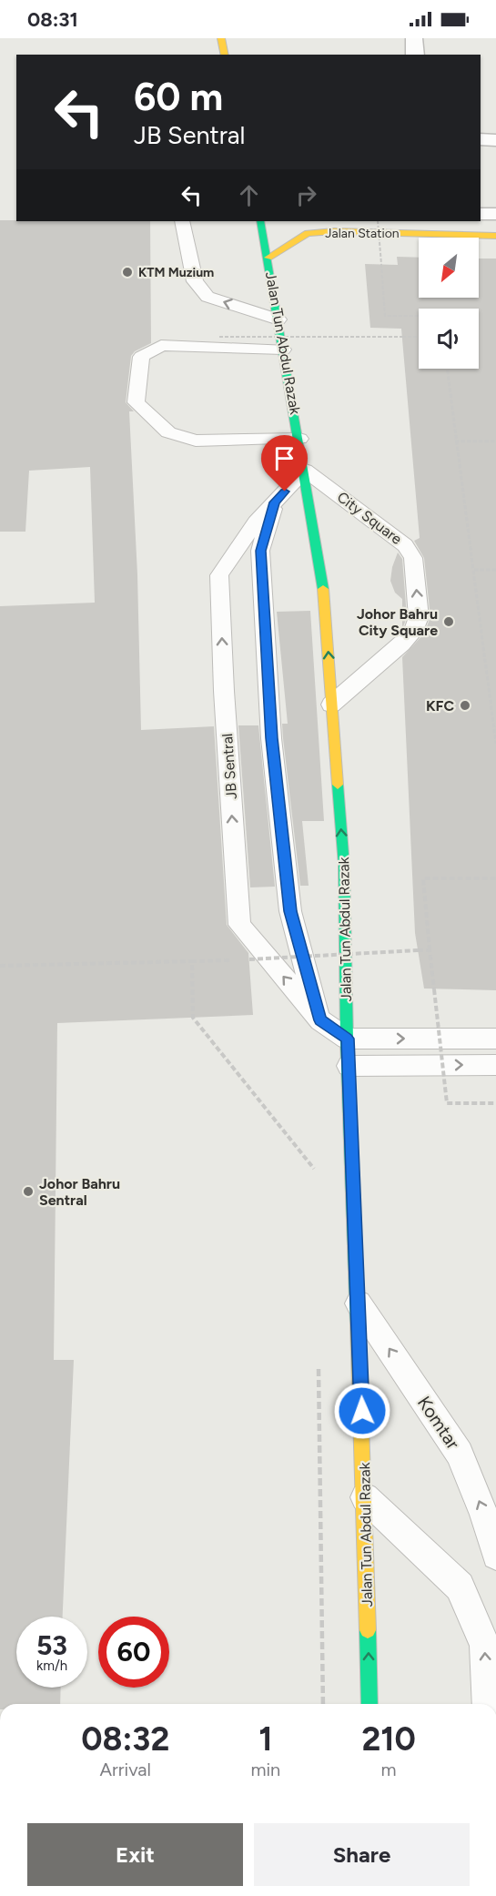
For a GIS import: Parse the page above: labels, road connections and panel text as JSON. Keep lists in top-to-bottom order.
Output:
{
  "streets": {
    "main road": ["Jalan Station", "Jalan Tun Abdul Razak"],
    "lane": ["City Square", "JB Sentral", "Komtar"]
  },
  "crossings": [
    ["Jalan Station", "Jalan Tun Abdul Razak"],
    ["Jalan Tun Abdul Razak", "City Square"],
    ["Jalan Tun Abdul Razak", "JB Sentral"],
    ["Jalan Tun Abdul Razak", "Komtar"],
    ["City Square", "JB Sentral"]
  ],
  "one_way": ["Jalan Tun Abdul Razak"],
  "places": [
    "KTM Muzium",
    "Johor Bahru City Square",
    "KFC",
    "Johor Bahru Sentral"
  ],
  "north": "bottom left",
  "page": {
    "status": "08:31",
    "turn": ["60 m", "JB Sentral"],
    "speed": "53 km/h",
    "limit": "60",
    "eta": [
      "08:32",
      "Arrival",
      "1",
      "min",
      "210",
      "m"
    ],
    "buttons": ["Exit", "Share"]
  }
}
